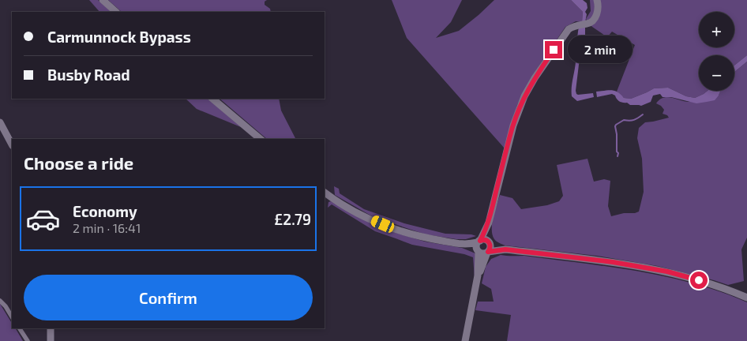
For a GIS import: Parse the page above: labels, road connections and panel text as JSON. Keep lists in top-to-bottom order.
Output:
{
  "page": {
    "map_buttons": ["+", "−"],
    "banner": ["Carmunnock Bypass", "Busby Road"],
    "bubble": "2 min",
    "heading": "Choose a ride",
    "list": [
      {
        "name": "Economy",
        "note": "2 min · 16:41",
        "value": "£2.79"
      }
    ],
    "buttons": "Confirm"
  }
}
